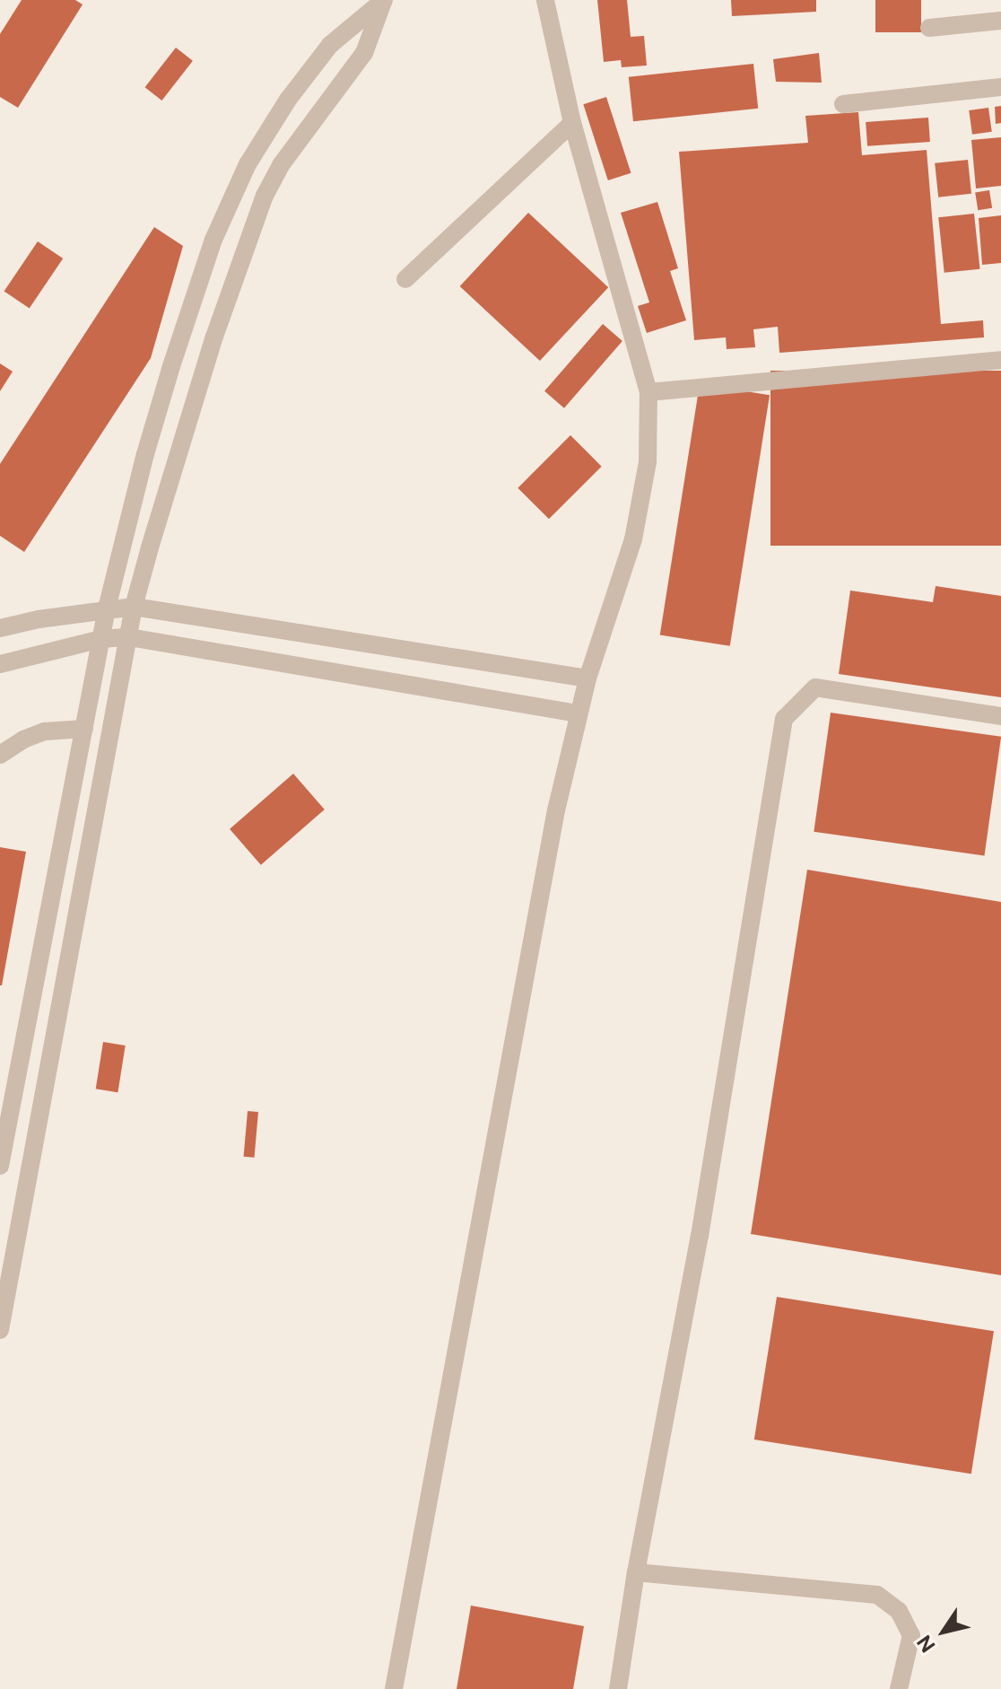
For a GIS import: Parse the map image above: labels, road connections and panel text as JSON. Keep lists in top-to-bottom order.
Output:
{
  "north": "bottom left"
}
